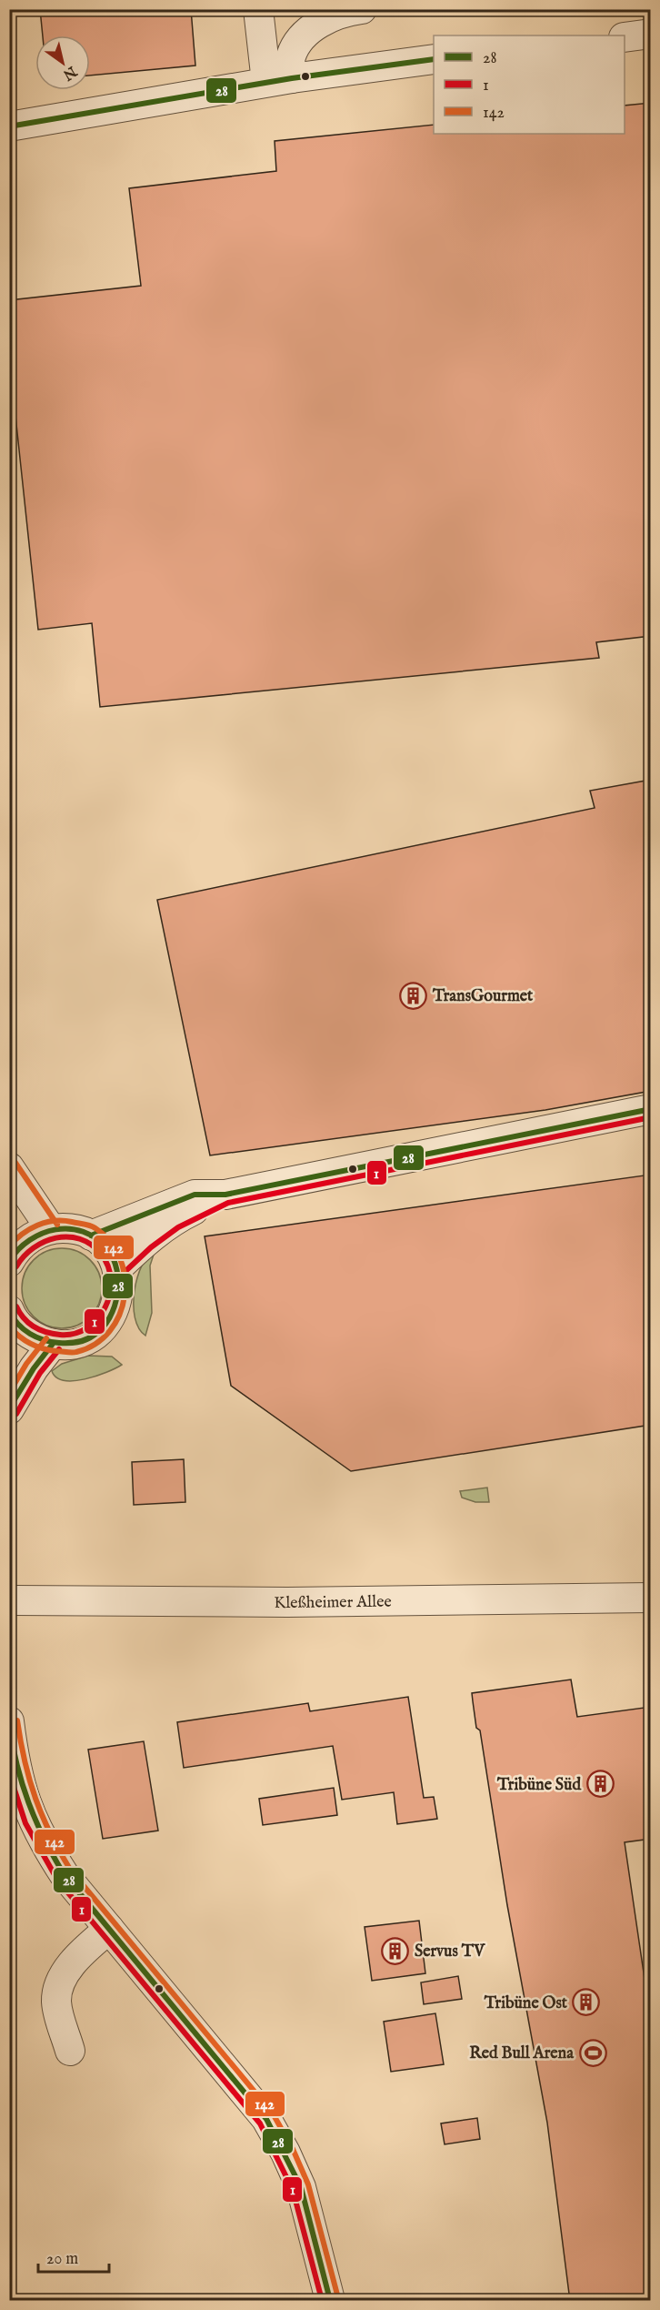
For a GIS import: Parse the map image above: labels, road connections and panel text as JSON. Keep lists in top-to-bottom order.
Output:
{
  "streets": {
    "street": ["Kleßheimer Allee"]
  },
  "places": {
    "building": [
      "TransGourmet",
      "Tribüne Süd",
      "Servus TV",
      "Tribüne Ost"
    ],
    "sports": ["Red Bull Arena"]
  },
  "lines": ["transit line 28", "transit line 1", "transit line 142"],
  "legend": ["28", "1", "142"],
  "scale_bar": "20 m",
  "north": "bottom right"
}
